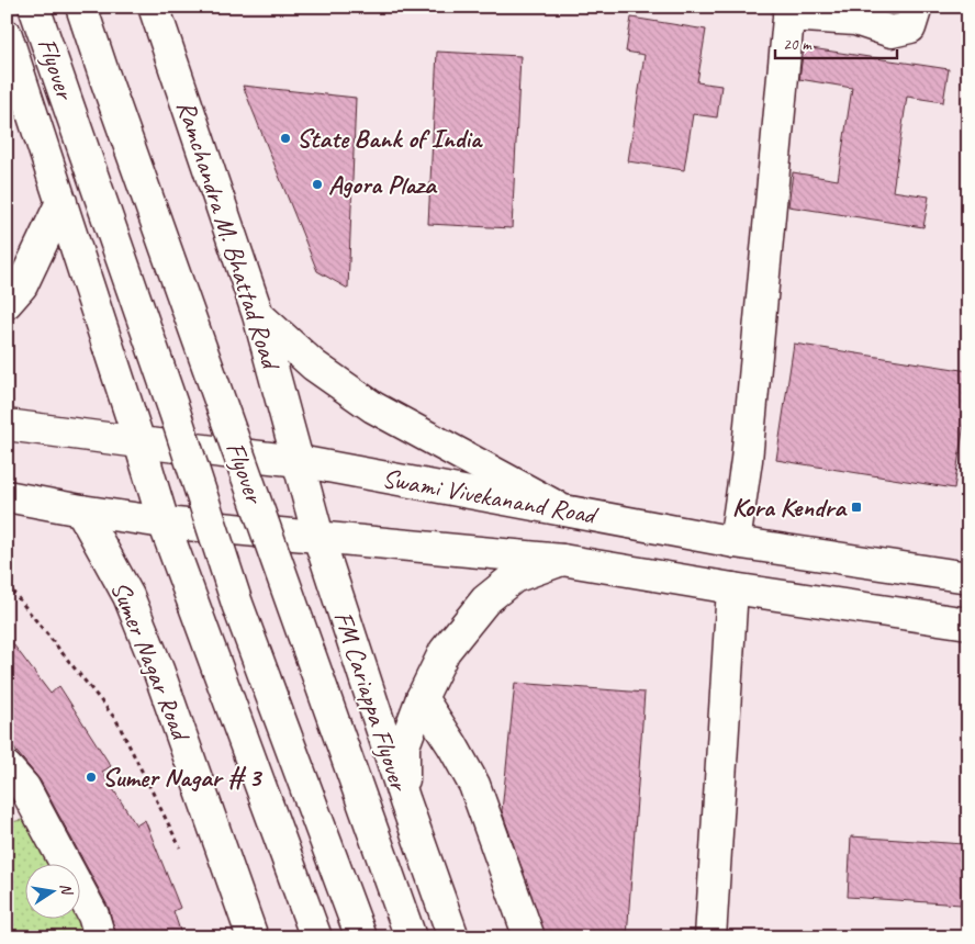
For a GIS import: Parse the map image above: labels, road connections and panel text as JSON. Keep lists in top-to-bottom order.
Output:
{
  "streets": {
    "main road": [
      "Flyover",
      "Ramchandra M. Bhattad Road",
      "Swami Vivekanand Road",
      "Sumer Nagar Road",
      "FM Cariappa Flyover"
    ]
  },
  "crossings": [
    ["Ramchandra M. Bhattad Road", "Swami Vivekanand Road"],
    ["Ramchandra M. Bhattad Road", "FM Cariappa Flyover"],
    ["Swami Vivekanand Road", "Sumer Nagar Road"],
    ["Swami Vivekanand Road", "FM Cariappa Flyover"]
  ],
  "places": {
    "other": ["State Bank of India", "Agora Plaza", "Sumer Nagar # 3"],
    "transit": ["Kora Kendra"]
  },
  "scale_bar": "20 m",
  "north": "right"
}
